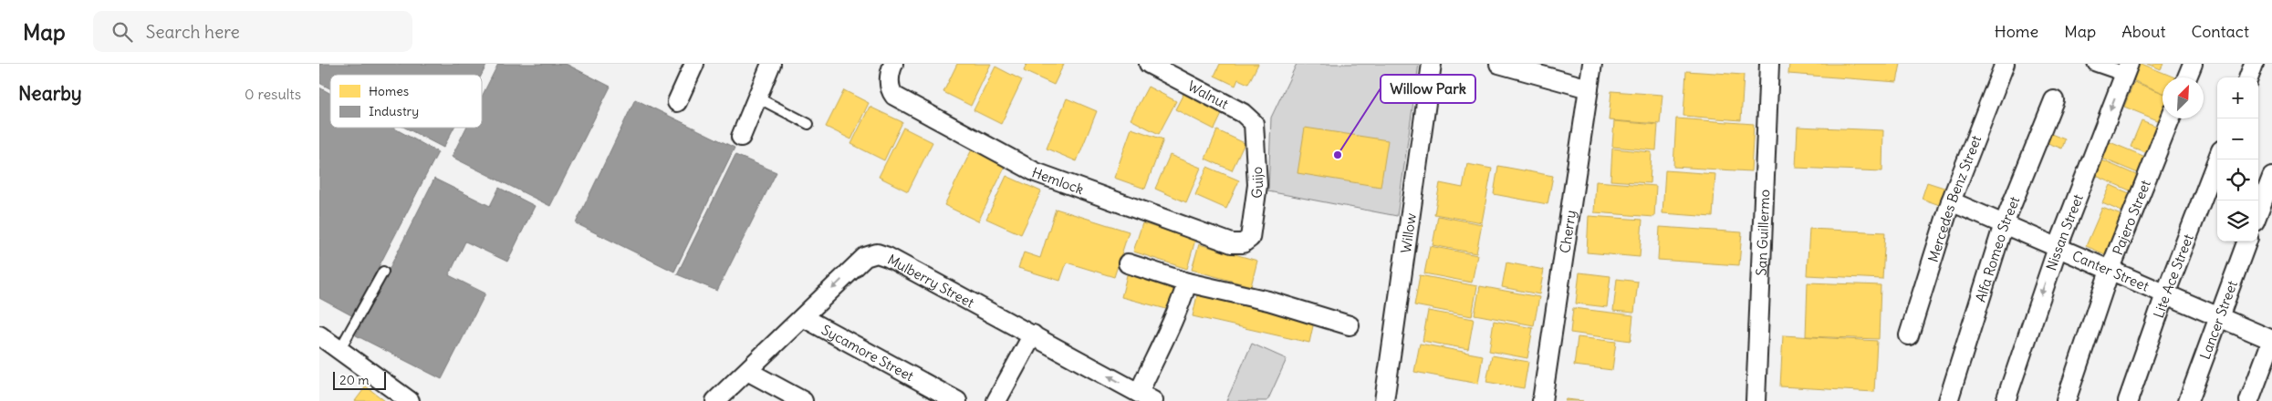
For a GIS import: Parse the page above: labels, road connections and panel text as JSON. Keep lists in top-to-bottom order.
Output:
{
  "streets": {
    "street": [
      "Walnut",
      "Hemlock",
      "Guijo",
      "Mercedes Benz Street",
      "Pajero Street",
      "Nissan Street",
      "Willow",
      "Cherry",
      "San Guillermo",
      "Alfa Romeo Street",
      "Canter Street",
      "Lite Ace Street",
      "Mulberry Street",
      "Lancer Street",
      "Sycamore Street"
    ]
  },
  "crossings": [
    ["Walnut", "Guijo"],
    ["Hemlock", "Guijo"],
    ["Mercedes Benz Street", "Canter Street"],
    ["Pajero Street", "Canter Street"],
    ["Nissan Street", "Canter Street"],
    ["Alfa Romeo Street", "Canter Street"],
    ["Canter Street", "Lite Ace Street"],
    ["Canter Street", "Lancer Street"],
    ["Mulberry Street", "Sycamore Street"]
  ],
  "one_way": ["Nissan Street", "Mulberry Street"],
  "places": ["Willow Park"],
  "legend": ["Homes", "Industry"],
  "scale_bar": "20 m",
  "north": "top right",
  "page": {
    "header": "Map",
    "search": "Search here",
    "nav": [
      "Home",
      "Map",
      "About",
      "Contact"
    ],
    "heading": ["Nearby", "0 results"],
    "map_buttons": ["+", "−"],
    "scale": "20 m"
  }
}
